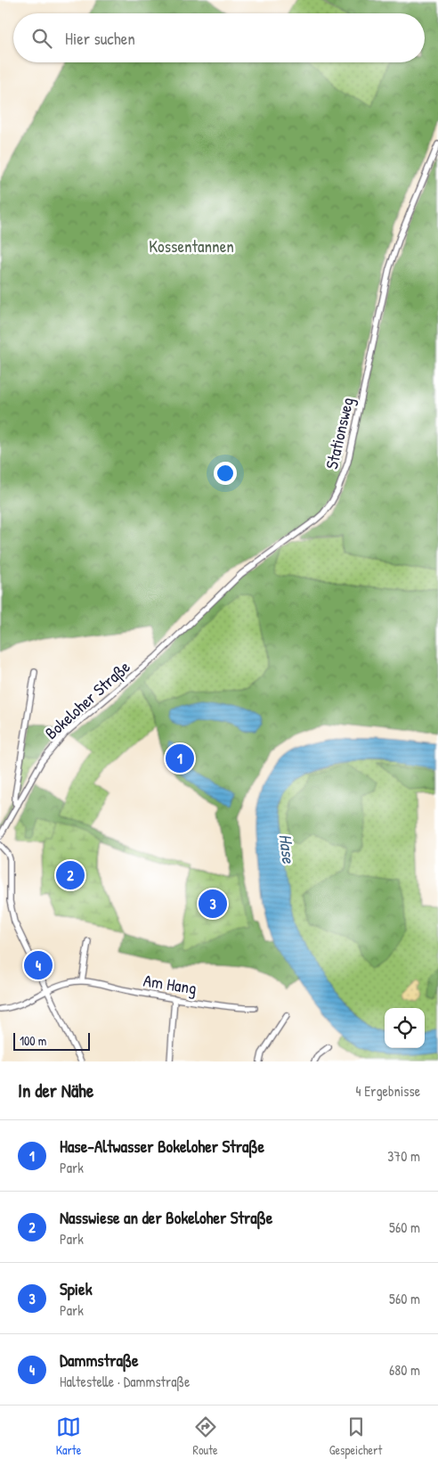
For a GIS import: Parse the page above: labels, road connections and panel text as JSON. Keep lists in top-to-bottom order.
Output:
{
  "streets": {
    "street": ["Stationsweg", "Bokeloher Straße", "Am Hang"]
  },
  "crossings": [
    ["Stationsweg", "Bokeloher Straße"]
  ],
  "water": ["Hase"],
  "parks": ["Kossentannen"],
  "scale_bar": "100 m",
  "page": {
    "search": "Hier suchen",
    "pins": [
      "1",
      "2",
      "3",
      "4"
    ],
    "scale": "100 m",
    "heading": ["In der Nähe", "4 Ergebnisse"],
    "list": [
      {
        "mark": "1",
        "name": "Hase-Altwasser Bokeloher Straße",
        "note": "Park",
        "value": "370 m"
      },
      {
        "mark": "2",
        "name": "Nasswiese an der Bokeloher Straße",
        "note": "Park",
        "value": "560 m"
      },
      {
        "mark": "3",
        "name": "Spiek",
        "note": "Park",
        "value": "560 m"
      },
      {
        "mark": "4",
        "name": "Dammstraße",
        "note": "Haltestelle · Dammstraße",
        "value": "680 m"
      }
    ],
    "nav": ["Karte", "Route", "Gespeichert"]
  }
}
